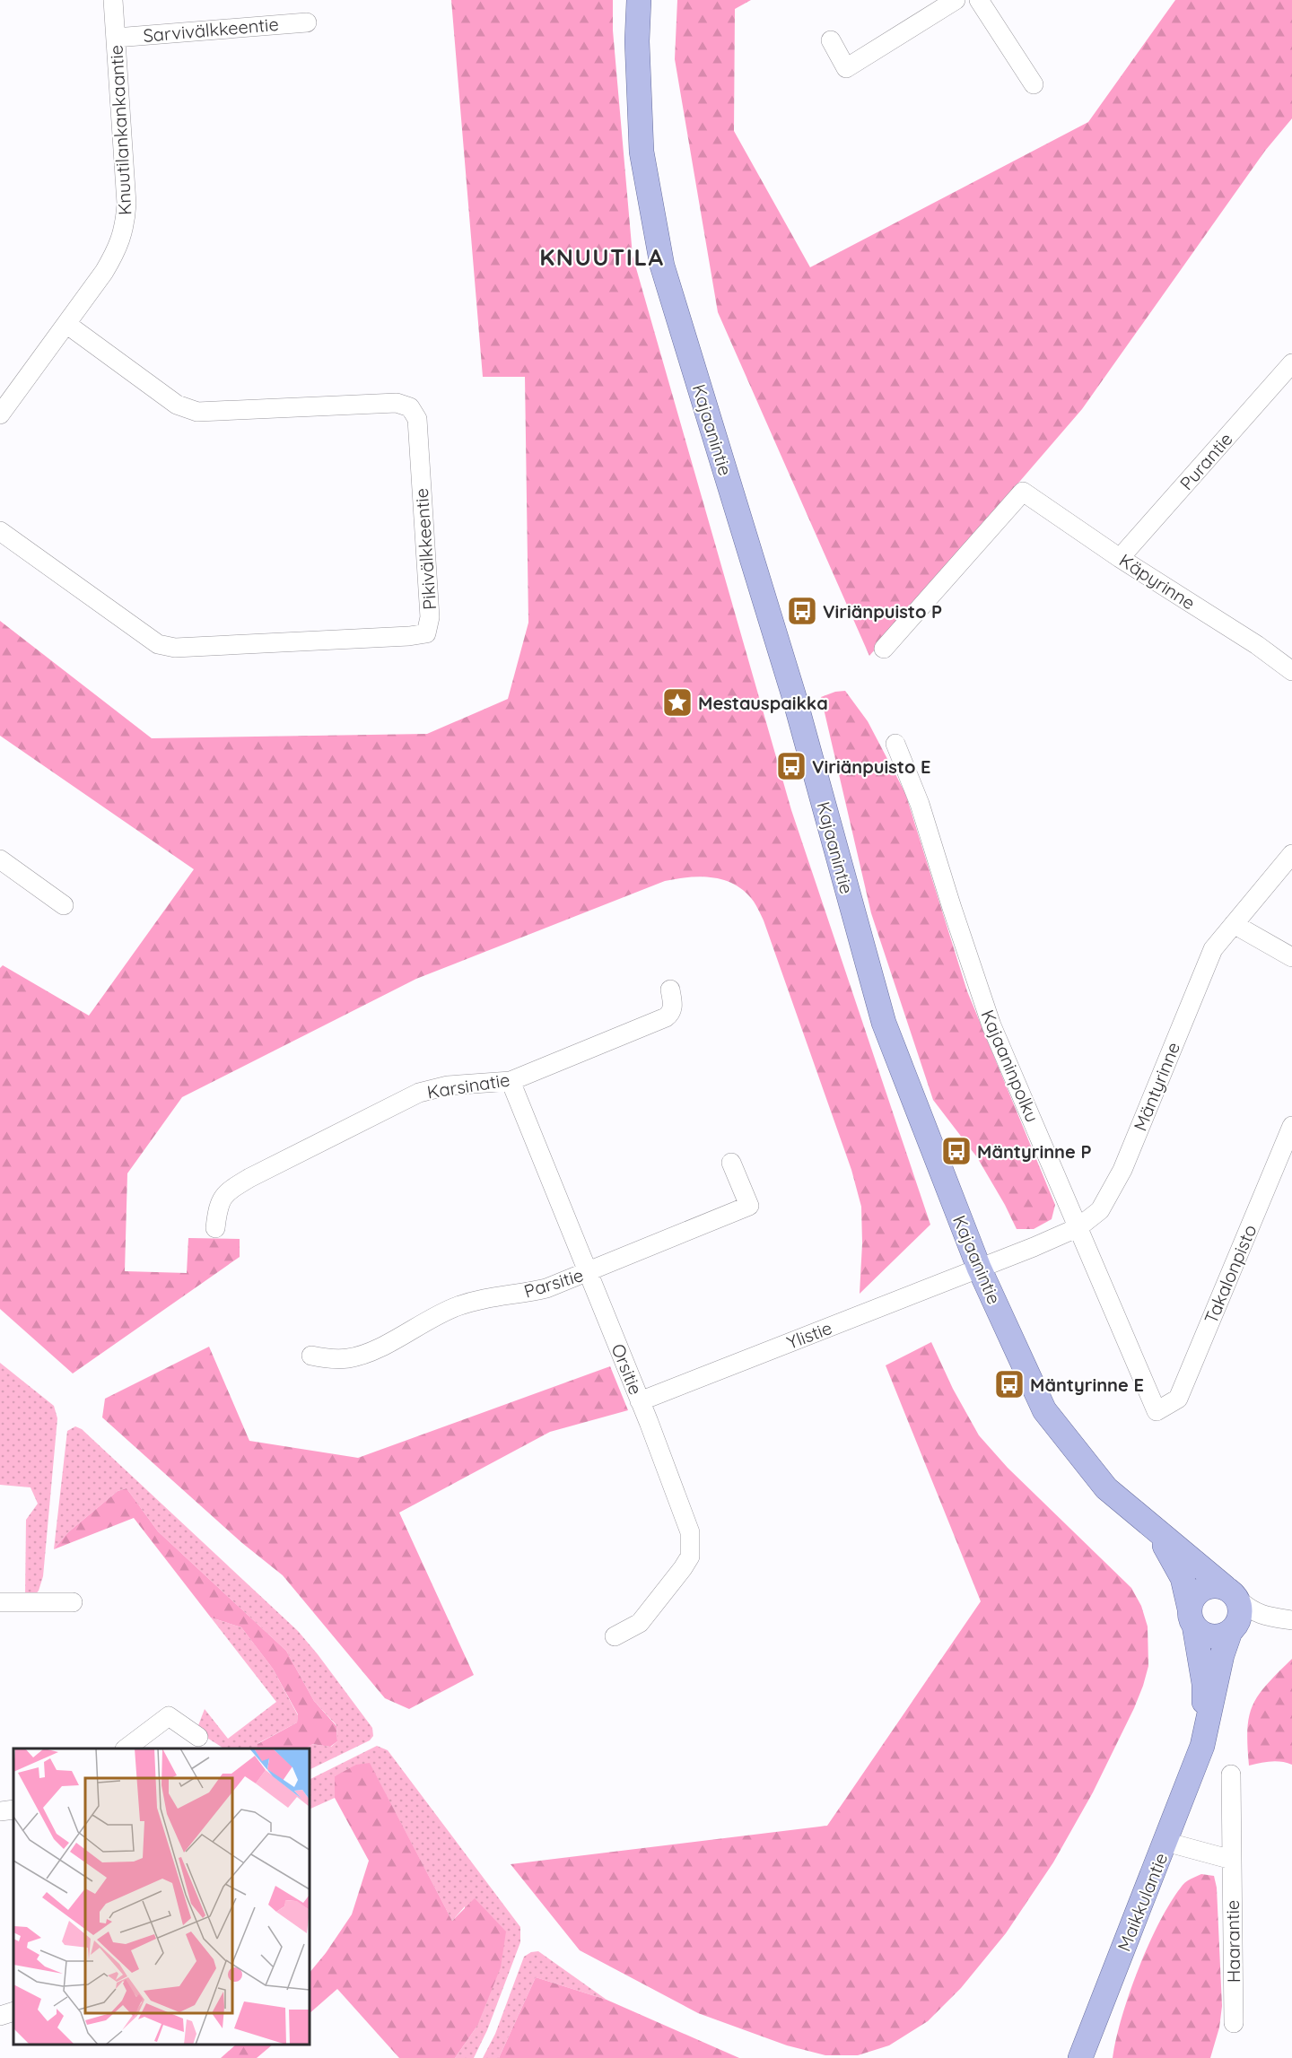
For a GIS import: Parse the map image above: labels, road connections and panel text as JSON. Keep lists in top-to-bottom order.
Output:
{
  "streets": {
    "main road": ["Kajaanintie", "Maikkulantie"],
    "street": [
      "Sarvivälkkeentie",
      "Knuutilankankaantie",
      "Purantie",
      "Pikivälkkeentie",
      "Käpyrinne",
      "Kajaaninpolku",
      "Karsinatie",
      "Mäntyrinne",
      "Takalonpisto",
      "Parsitie",
      "Ylistie",
      "Orsitie",
      "Haarantie"
    ]
  },
  "crossings": [
    ["Sarvivälkkeentie", "Knuutilankankaantie"],
    ["Knuutilankankaantie", "Pikivälkkeentie"],
    ["Kajaanintie", "Mäntyrinne"],
    ["Kajaanintie", "Ylistie"],
    ["Kajaanintie", "Maikkulantie"],
    ["Purantie", "Käpyrinne"],
    ["Kajaaninpolku", "Mäntyrinne"],
    ["Kajaaninpolku", "Takalonpisto"],
    ["Karsinatie", "Orsitie"],
    ["Mäntyrinne", "Ylistie"],
    ["Parsitie", "Orsitie"],
    ["Ylistie", "Orsitie"]
  ],
  "districts": ["KNUUTILA"],
  "places": {
    "bus stop": [
      "Viriänpuisto P",
      "Viriänpuisto E",
      "Mäntyrinne P",
      "Mäntyrinne E"
    ],
    "place": ["Mestauspaikka"]
  }
}
